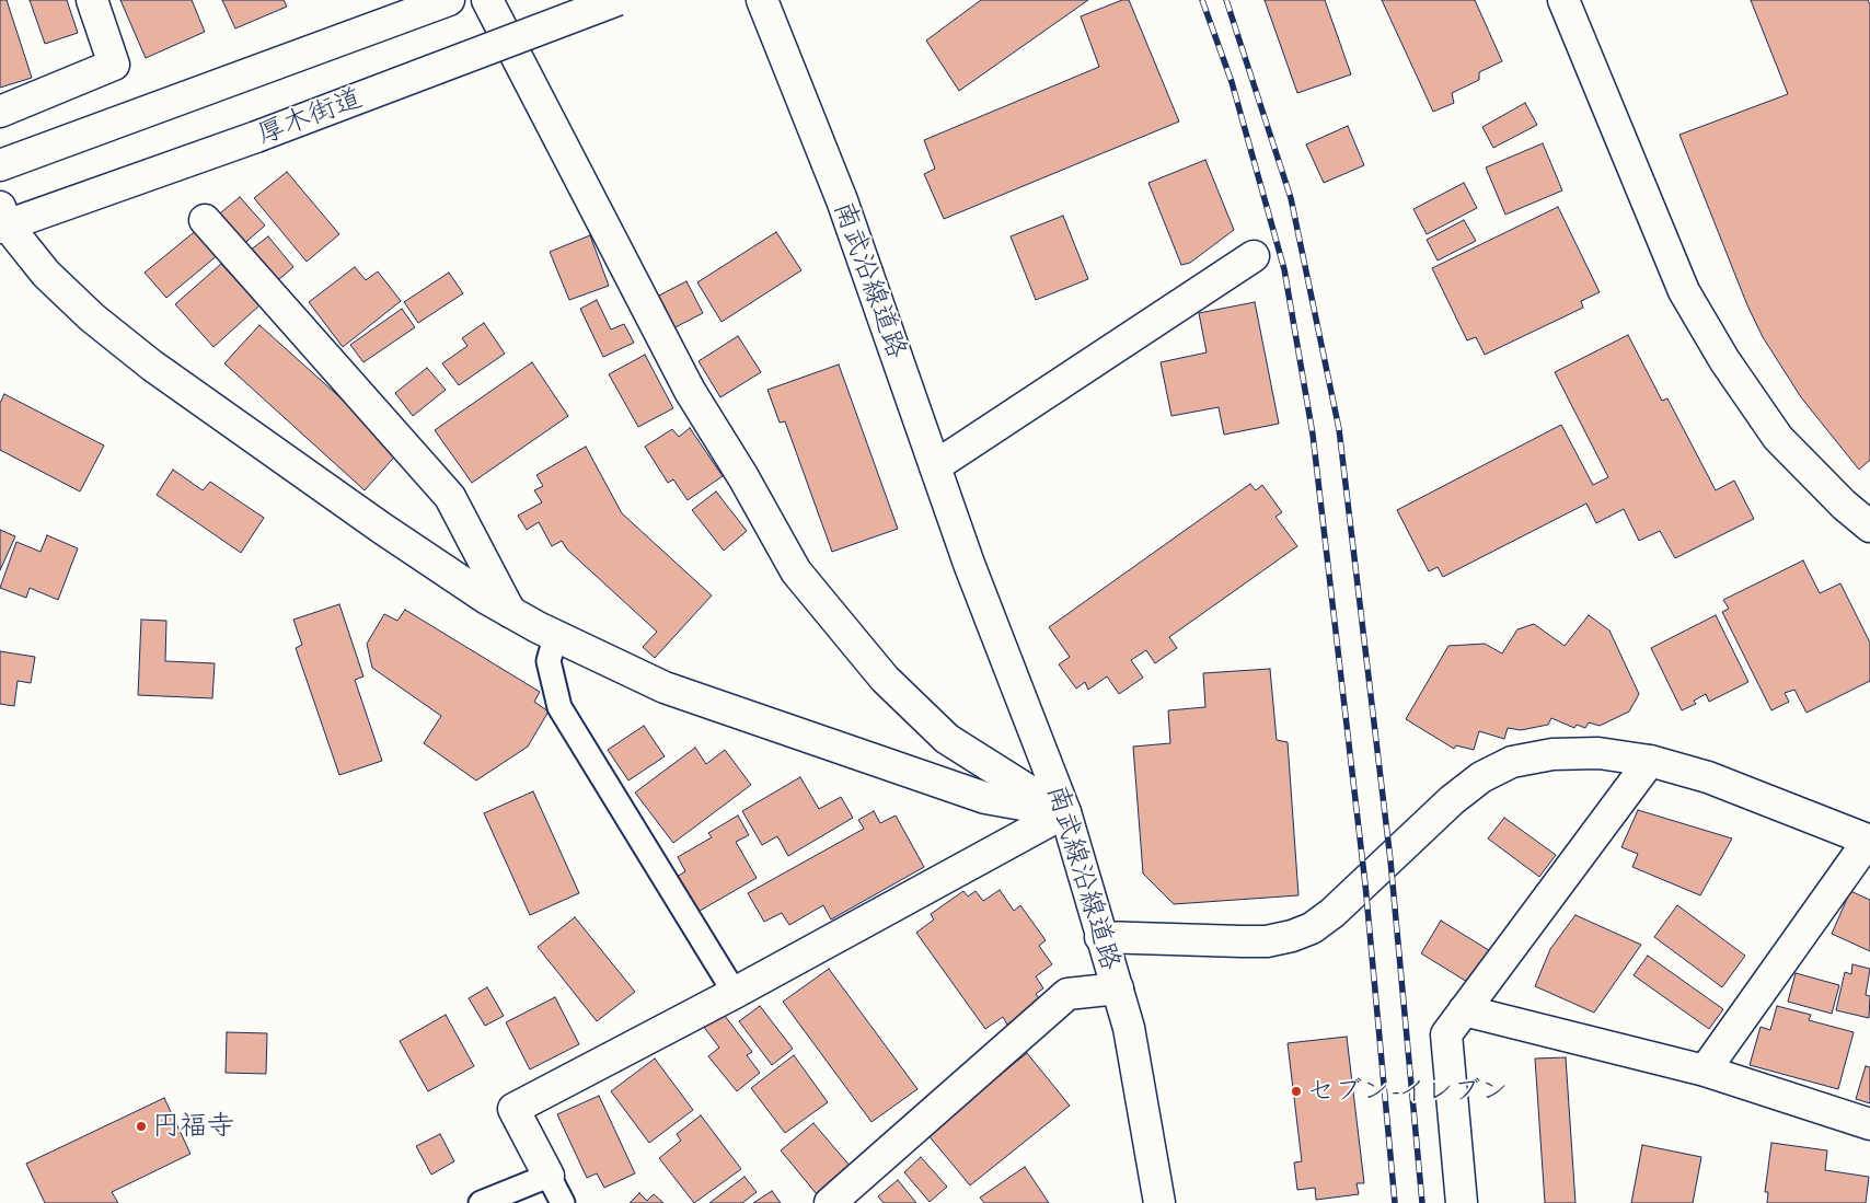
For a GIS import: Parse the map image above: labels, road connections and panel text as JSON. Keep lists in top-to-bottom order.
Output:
{
  "streets": {
    "main road": ["厚木街道", "南武沿線道路", "南武線沿線道路"]
  },
  "crossings": [
    ["南武沿線道路", "南武線沿線道路"]
  ],
  "places": ["セブン-イレブン", "円福寺"]
}
